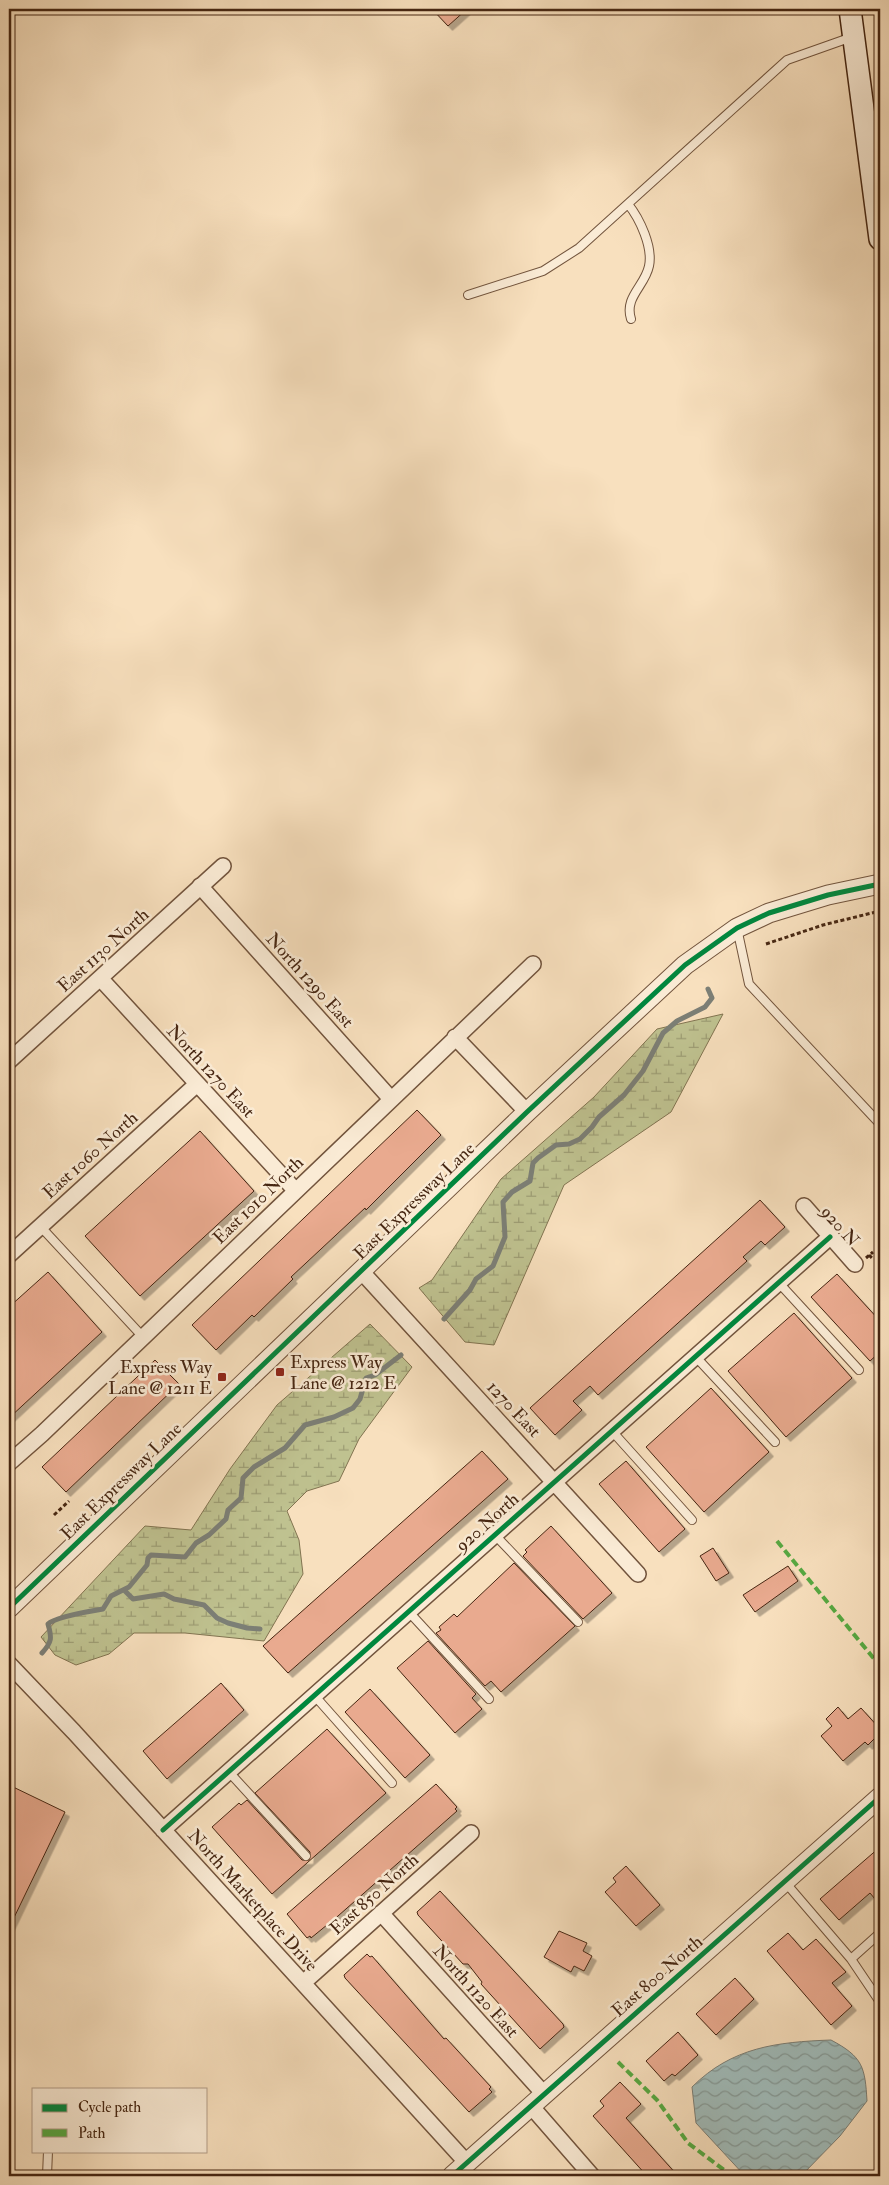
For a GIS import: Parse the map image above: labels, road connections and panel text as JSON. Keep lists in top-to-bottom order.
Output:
{
  "streets": {
    "street": [
      "East 1130 North",
      "North 1290 East",
      "North 1270 East",
      "East 1060 North",
      "East 1010 North",
      "East Expressway Lane",
      "920 N",
      "1270 East",
      "920 North",
      "East 850 North",
      "North Marketplace Drive",
      "East 800 North",
      "North 1120 East"
    ]
  },
  "crossings": [
    ["East 1130 North", "North 1290 East"],
    ["East 1130 North", "North 1270 East"],
    ["North 1290 East", "East 1010 North"],
    ["North 1270 East", "East 1060 North"],
    ["North 1270 East", "East 1010 North"],
    ["East Expressway Lane", "1270 East"],
    ["920 N", "920 North"],
    ["1270 East", "920 North"],
    ["920 North", "North Marketplace Drive"],
    ["East 850 North", "North Marketplace Drive"],
    ["East 850 North", "North 1120 East"],
    ["North Marketplace Drive", "East 800 North"],
    ["East 800 North", "North 1120 East"]
  ],
  "places": {
    "transit": ["Express Way Lane @ 1212 E", "Express Way Lane @ 1211 E"]
  },
  "legend": ["Cycle path", "Path"]
}
